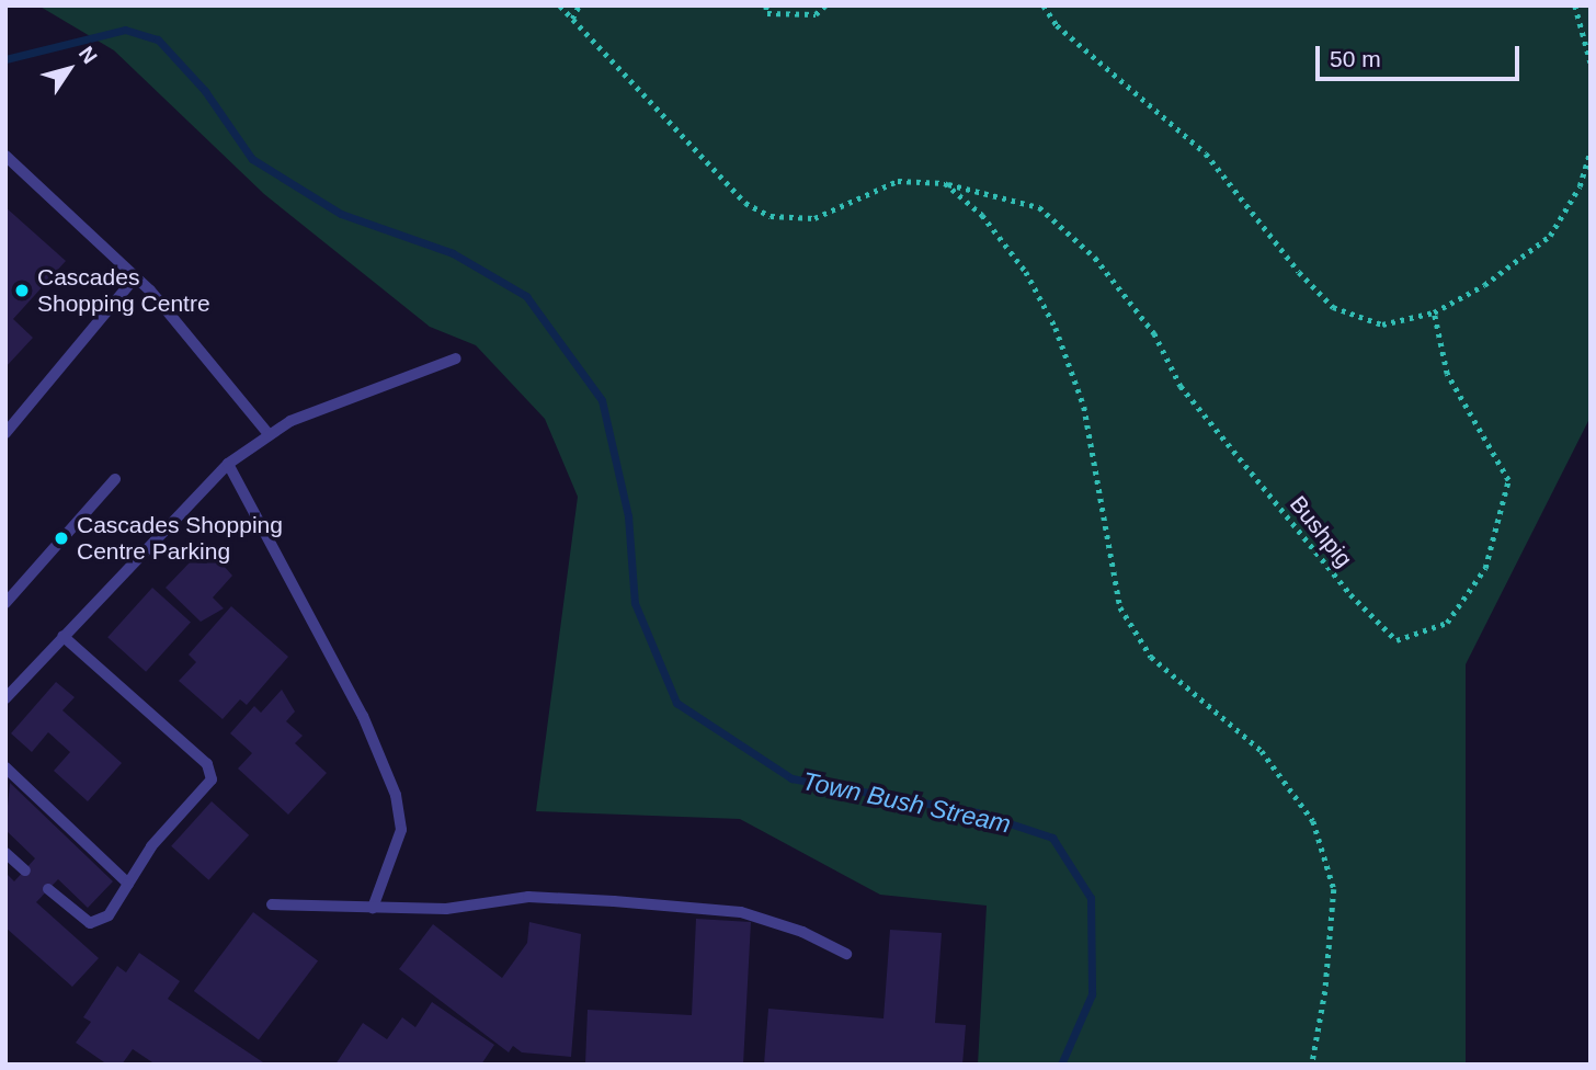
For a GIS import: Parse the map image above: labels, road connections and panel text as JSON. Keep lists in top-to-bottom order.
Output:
{
  "streets": {
    "path": ["Bushpig"]
  },
  "water": ["Town Bush Stream"],
  "places": ["Cascades Shopping Centre", "Cascades Shopping Centre Parking"],
  "scale_bar": "50 m",
  "north": "top right"
}
